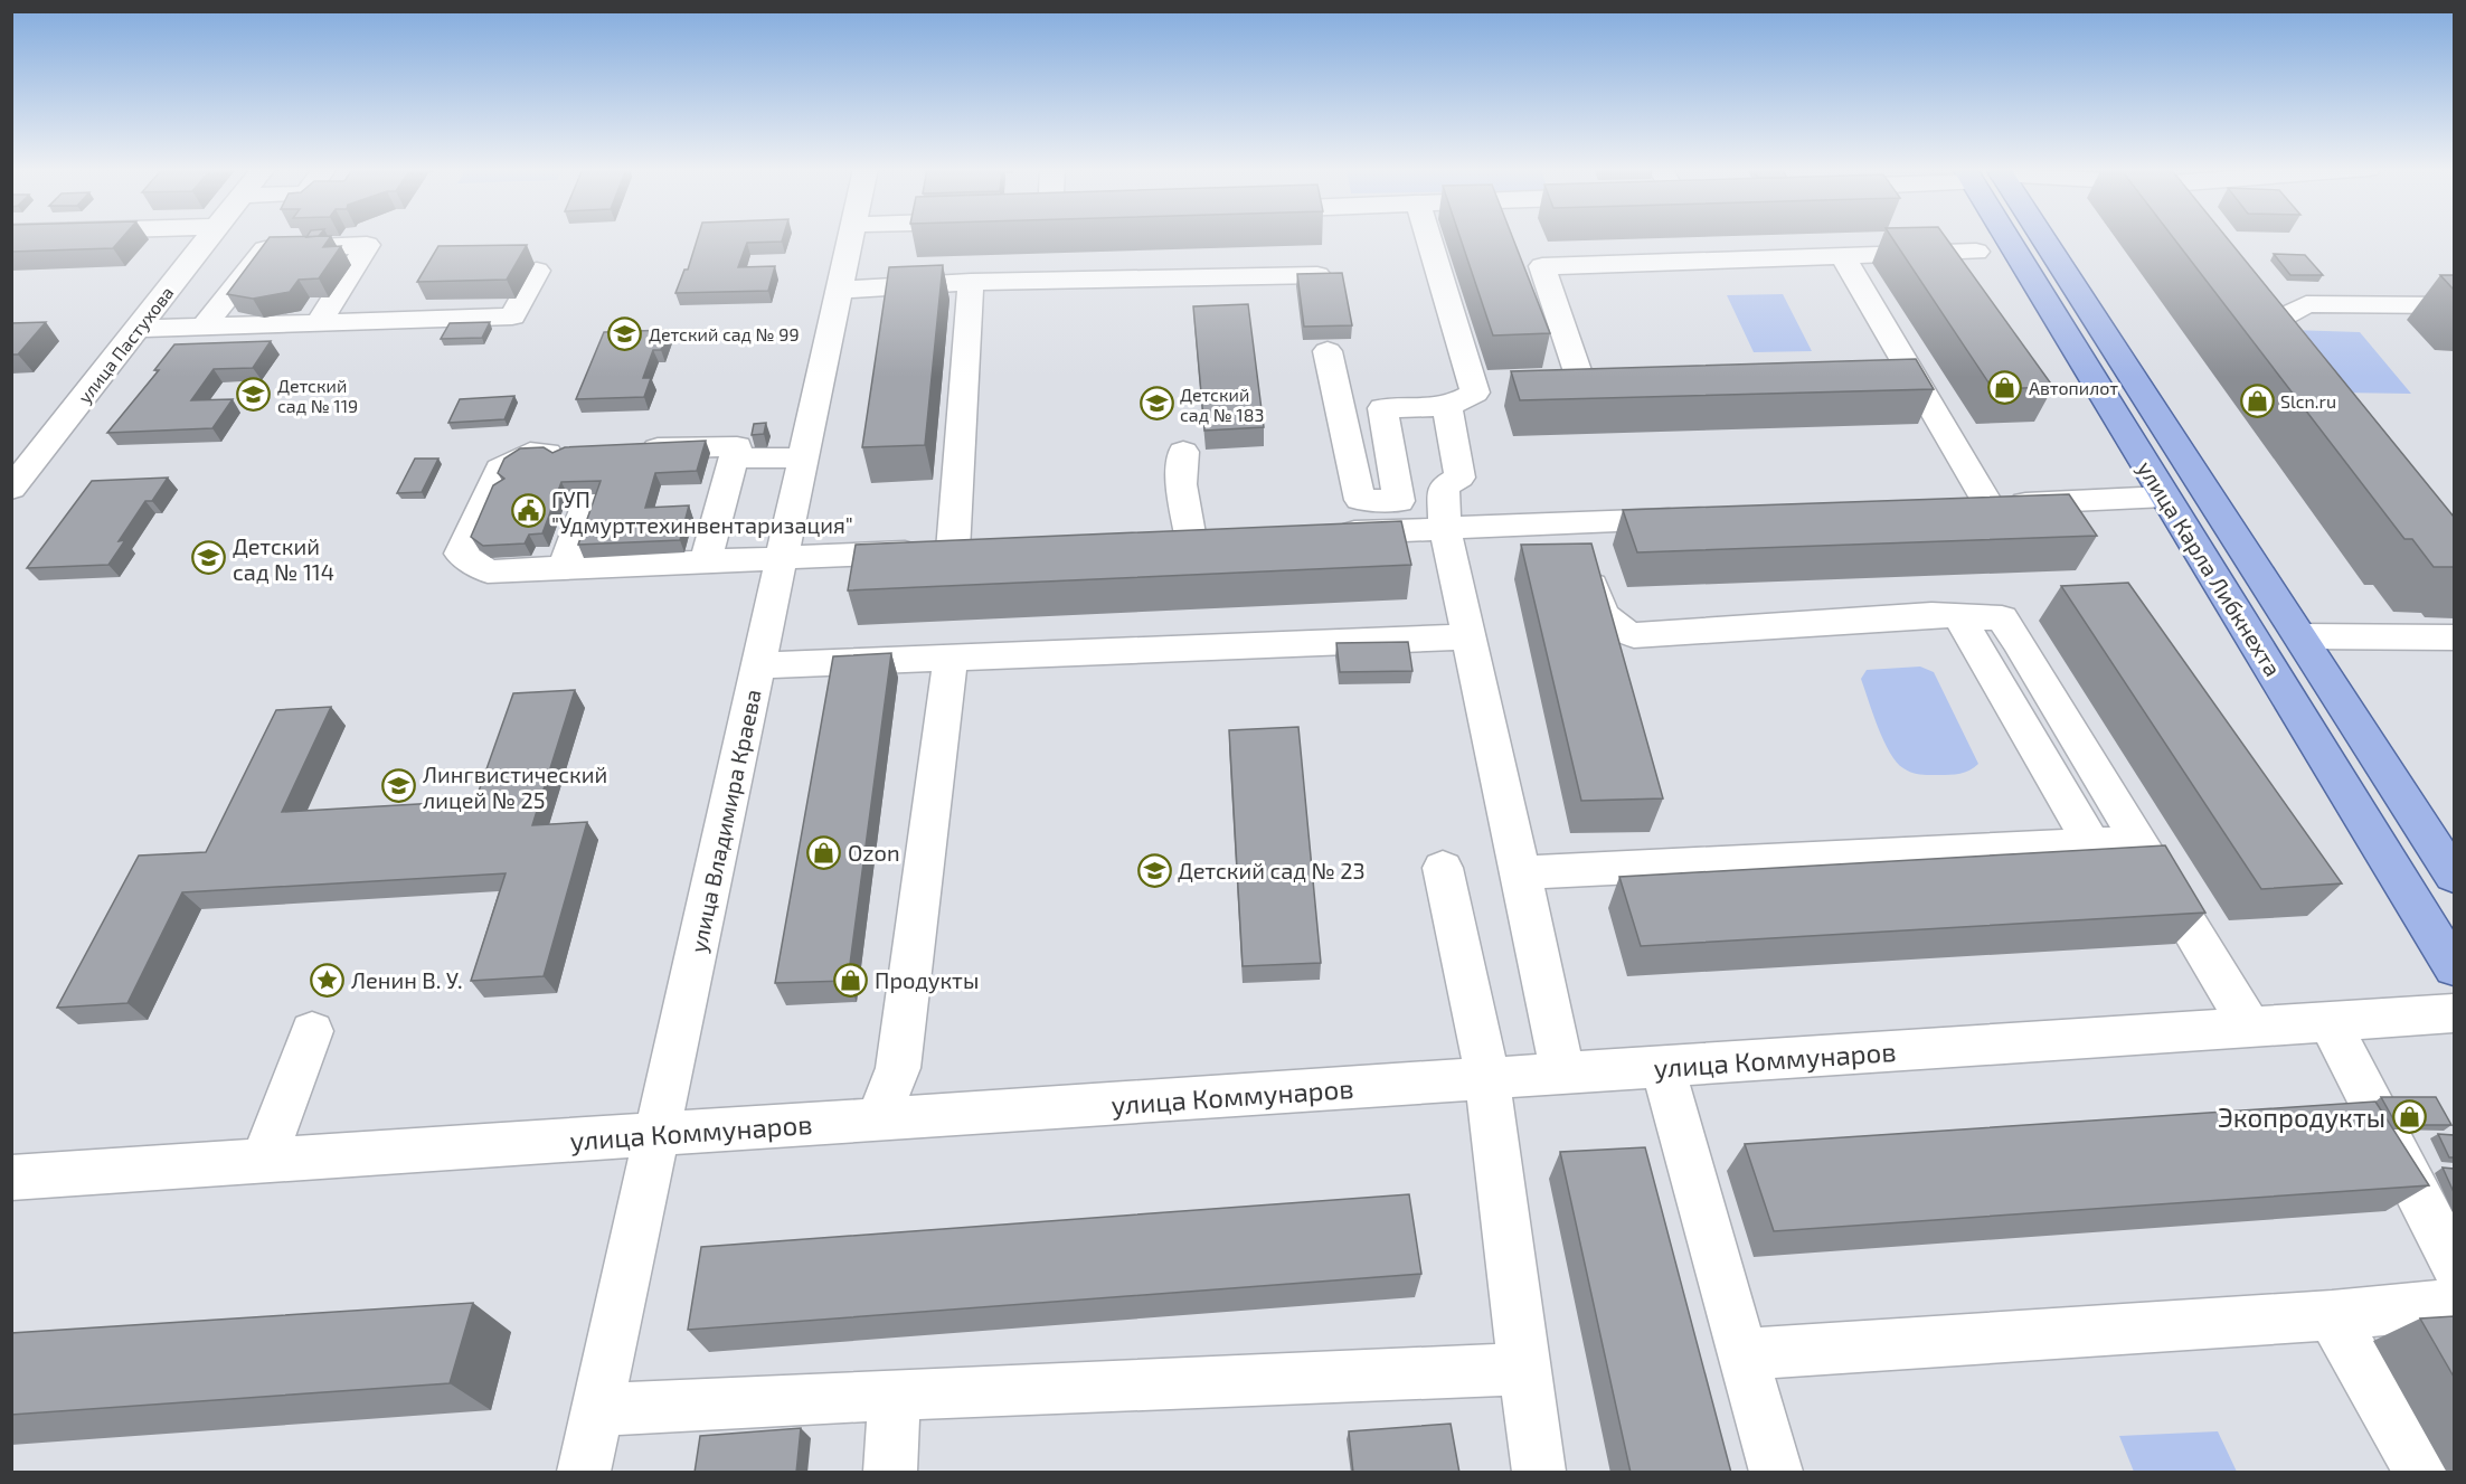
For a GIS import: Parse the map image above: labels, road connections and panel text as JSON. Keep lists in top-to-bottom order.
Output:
{
  "streets": {
    "main road": ["улица Карла Либкнехта"],
    "street": ["улица Пастухова", "улица Владимира Краева", "улица Коммунаров"]
  },
  "crossings": [
    ["улица Владимира Краева", "улица Коммунаров"]
  ],
  "places": {
    "school or university": [
      "Детский сад № 99",
      "Детский сад № 119",
      "Детский сад № 183",
      "Детский сад № 114",
      "Лингвистический лицей № 25",
      "Детский сад № 23"
    ],
    "shop": [
      "Автопилот",
      "Slcn.ru",
      "Ozon",
      "Продукты",
      "Экопродукты"
    ],
    "public building": ["ГУП \"Удмурттехинвентаризация\""],
    "place": ["Ленин В. У."]
  }
}
